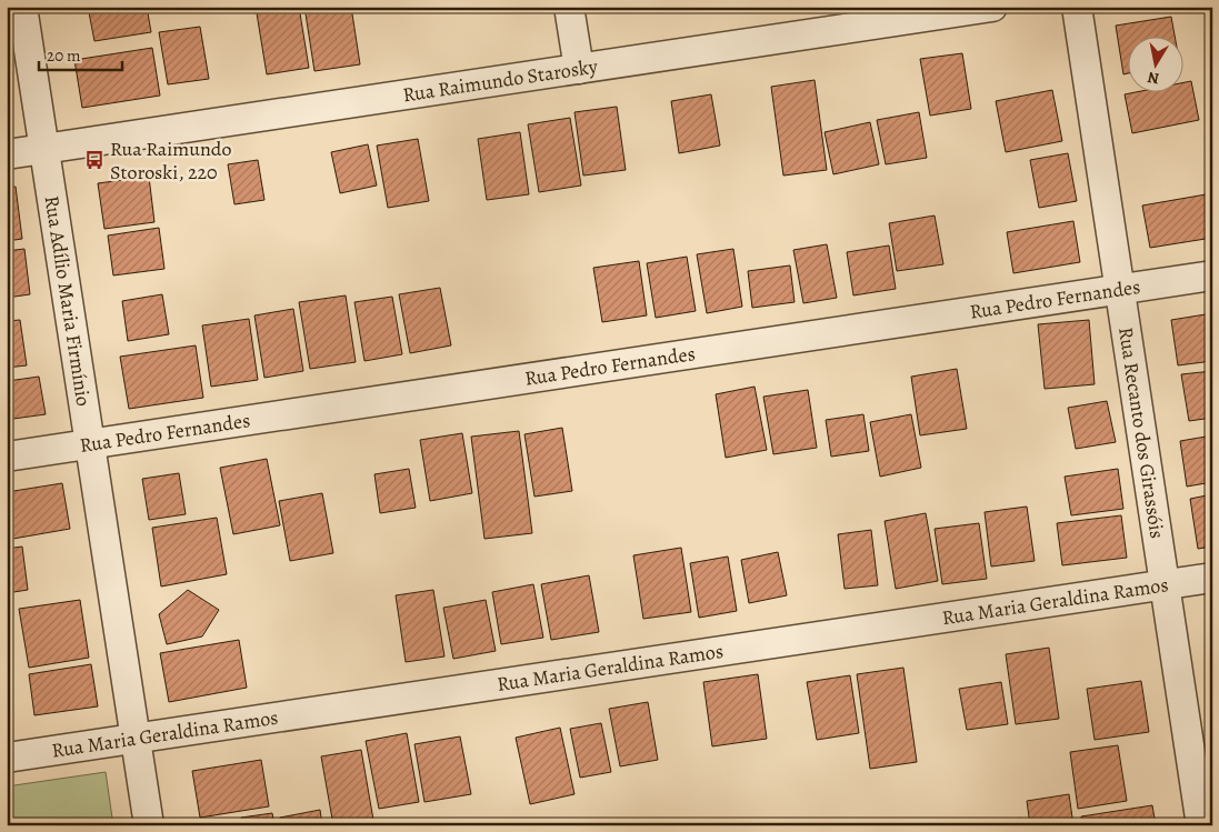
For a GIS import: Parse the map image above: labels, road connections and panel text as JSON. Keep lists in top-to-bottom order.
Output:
{
  "streets": {
    "street": [
      "Rua Raimundo Starosky",
      "Rua Pedro Fernandes",
      "Rua Adílio Maria Firmínio",
      "Rua Recanto dos Girassóis",
      "Rua Maria Geraldina Ramos"
    ]
  },
  "crossings": [
    ["Rua Raimundo Starosky", "Rua Adílio Maria Firmínio"],
    ["Rua Pedro Fernandes", "Rua Adílio Maria Firmínio"],
    ["Rua Pedro Fernandes", "Rua Recanto dos Girassóis"],
    ["Rua Adílio Maria Firmínio", "Rua Maria Geraldina Ramos"],
    ["Rua Recanto dos Girassóis", "Rua Maria Geraldina Ramos"]
  ],
  "places": {
    "bus stop": ["Rua Raimundo Storoski, 220"]
  },
  "scale_bar": "20 m",
  "north": "bottom"
}
